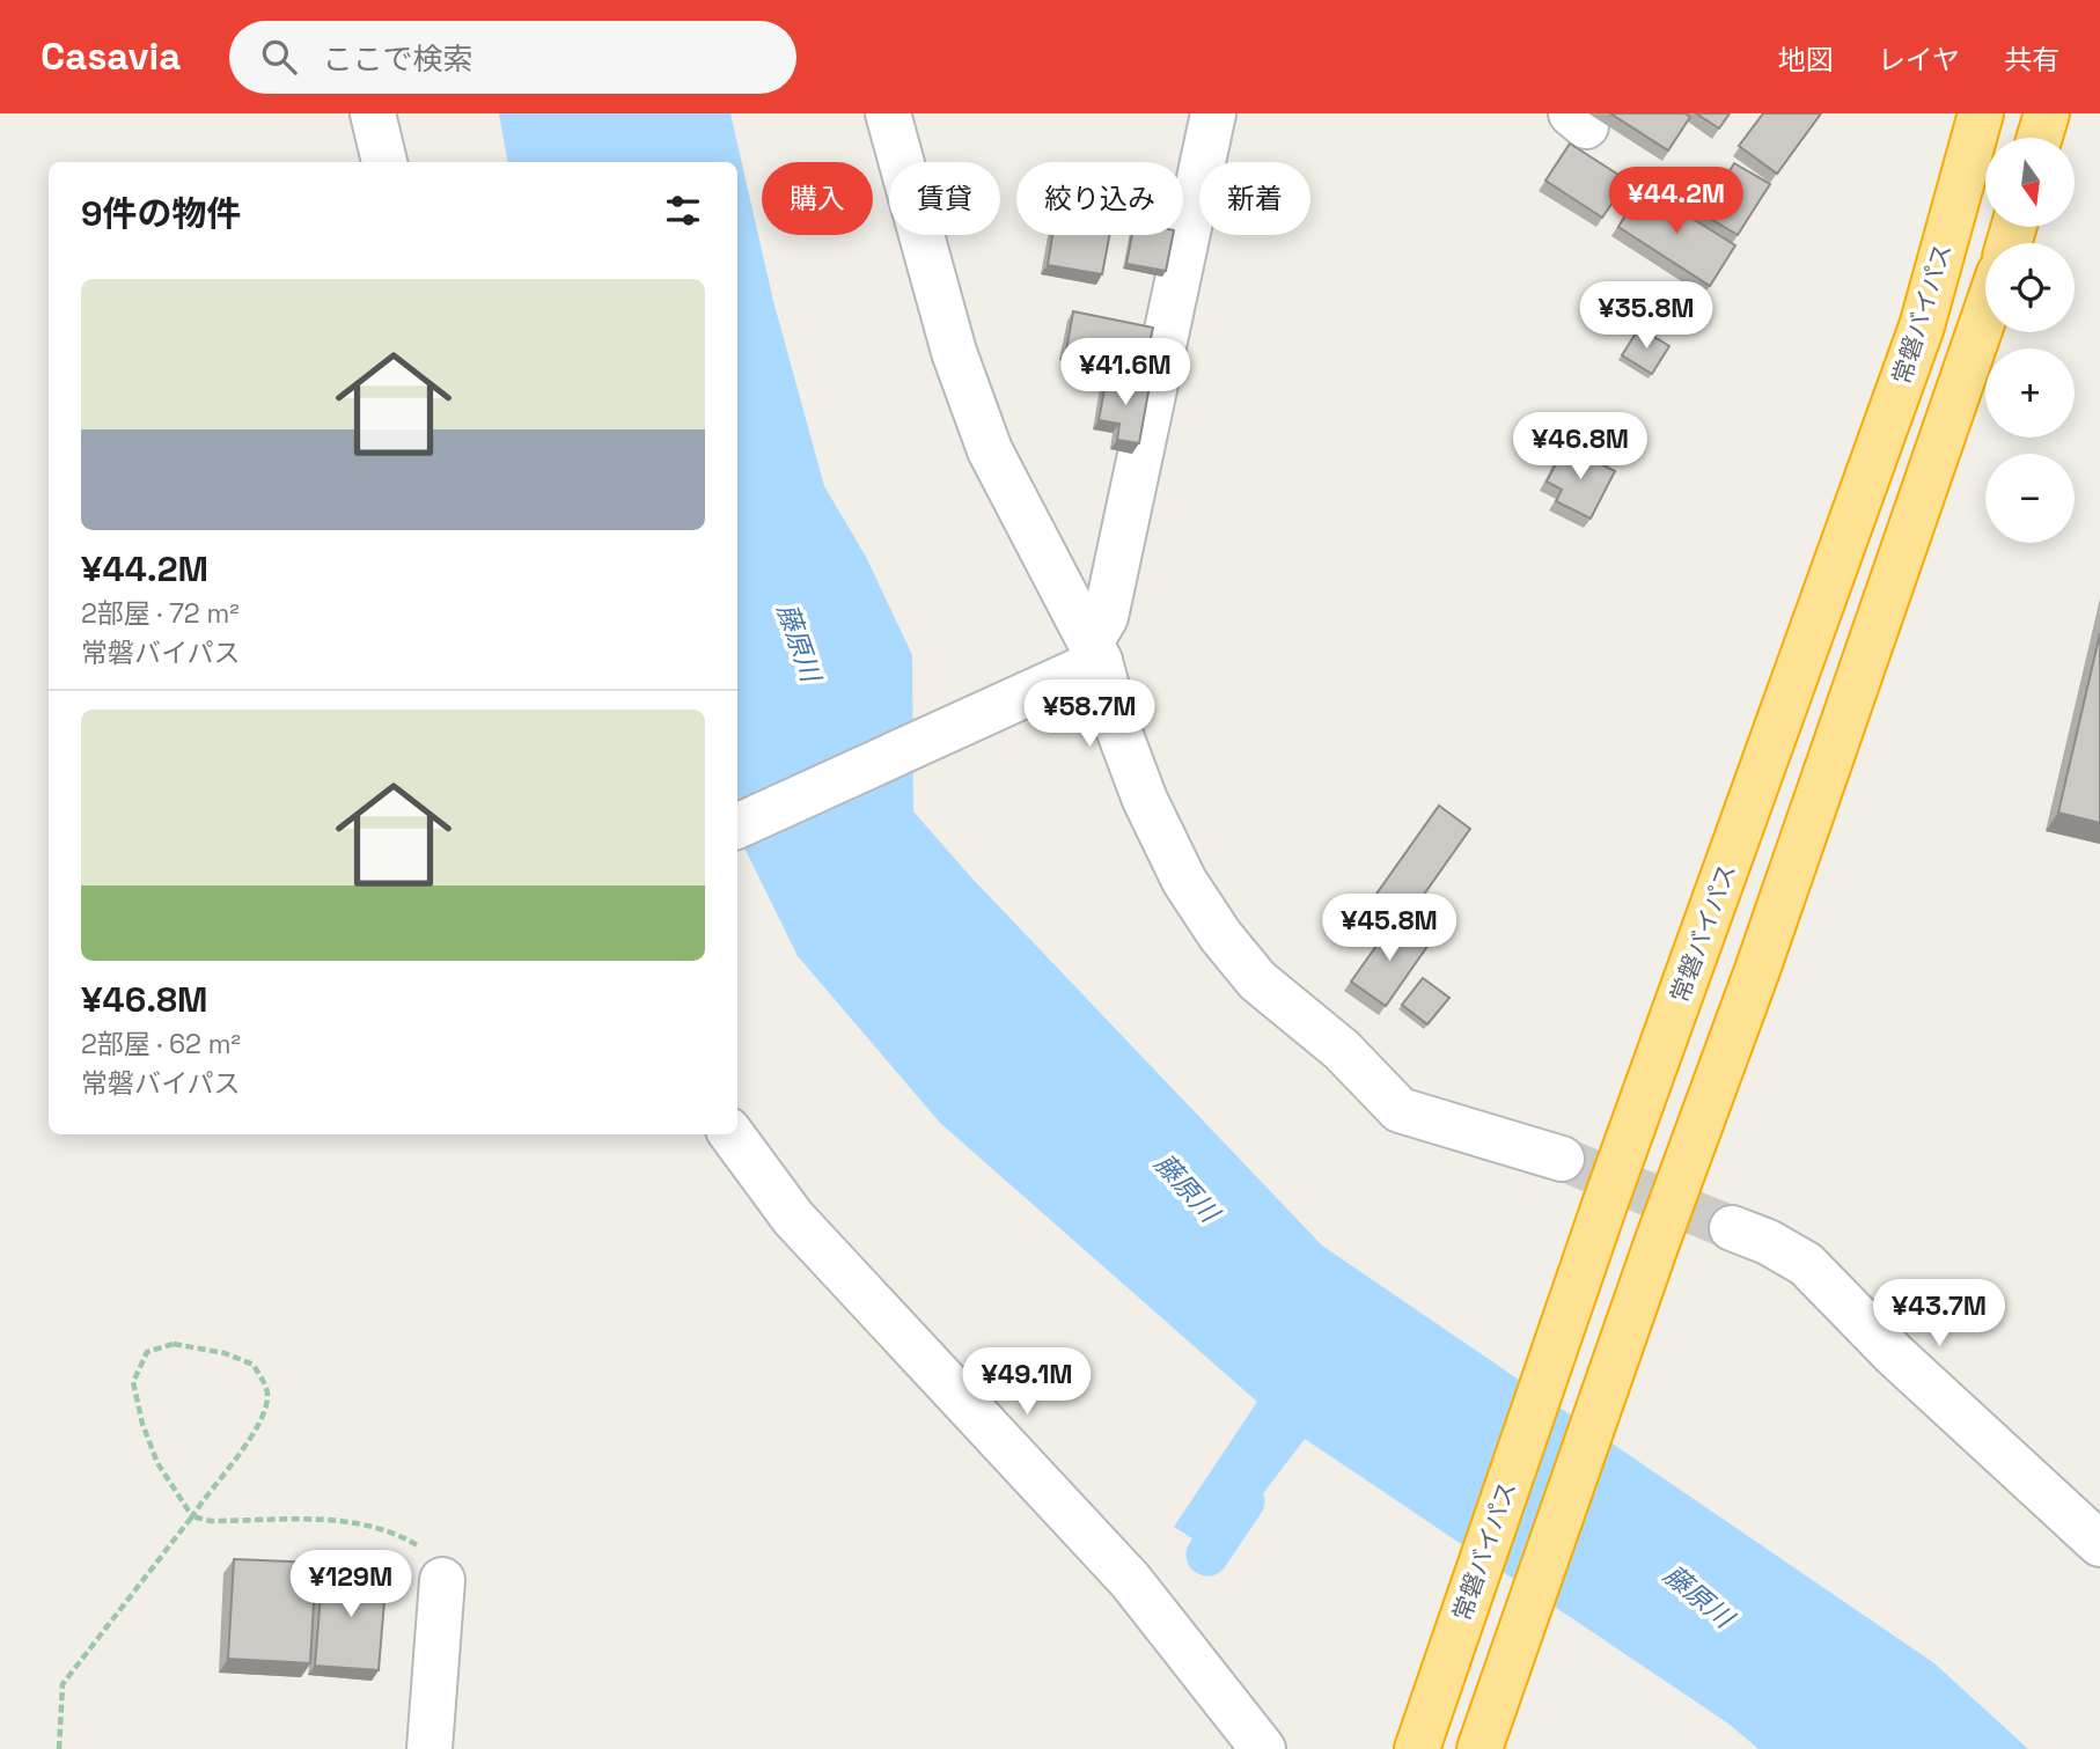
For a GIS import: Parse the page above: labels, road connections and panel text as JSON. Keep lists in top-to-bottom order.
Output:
{
  "streets": {
    "highway": ["常磐バイパス"]
  },
  "water": ["藤原川"],
  "north": "bottom",
  "page": {
    "header": "Casavia",
    "search": "ここで検索",
    "nav": ["地図", "レイヤ", "共有"],
    "map_buttons": ["+", "−"],
    "chip": [
      "購入",
      "賃貸",
      "絞り込み",
      "新着"
    ],
    "heading": "9件の物件",
    "price": [
      "¥44.2M",
      "¥35.8M",
      "¥41.6M",
      "¥46.8M",
      "¥58.7M",
      "¥45.8M",
      "¥43.7M",
      "¥49.1M",
      "¥129M"
    ],
    "list": [
      {
        "name": "¥44.2M",
        "note": "2部屋 · 72 m² · 常磐バイパス"
      },
      {
        "name": "¥46.8M",
        "note": "2部屋 · 62 m² · 常磐バイパス"
      }
    ]
  }
}
